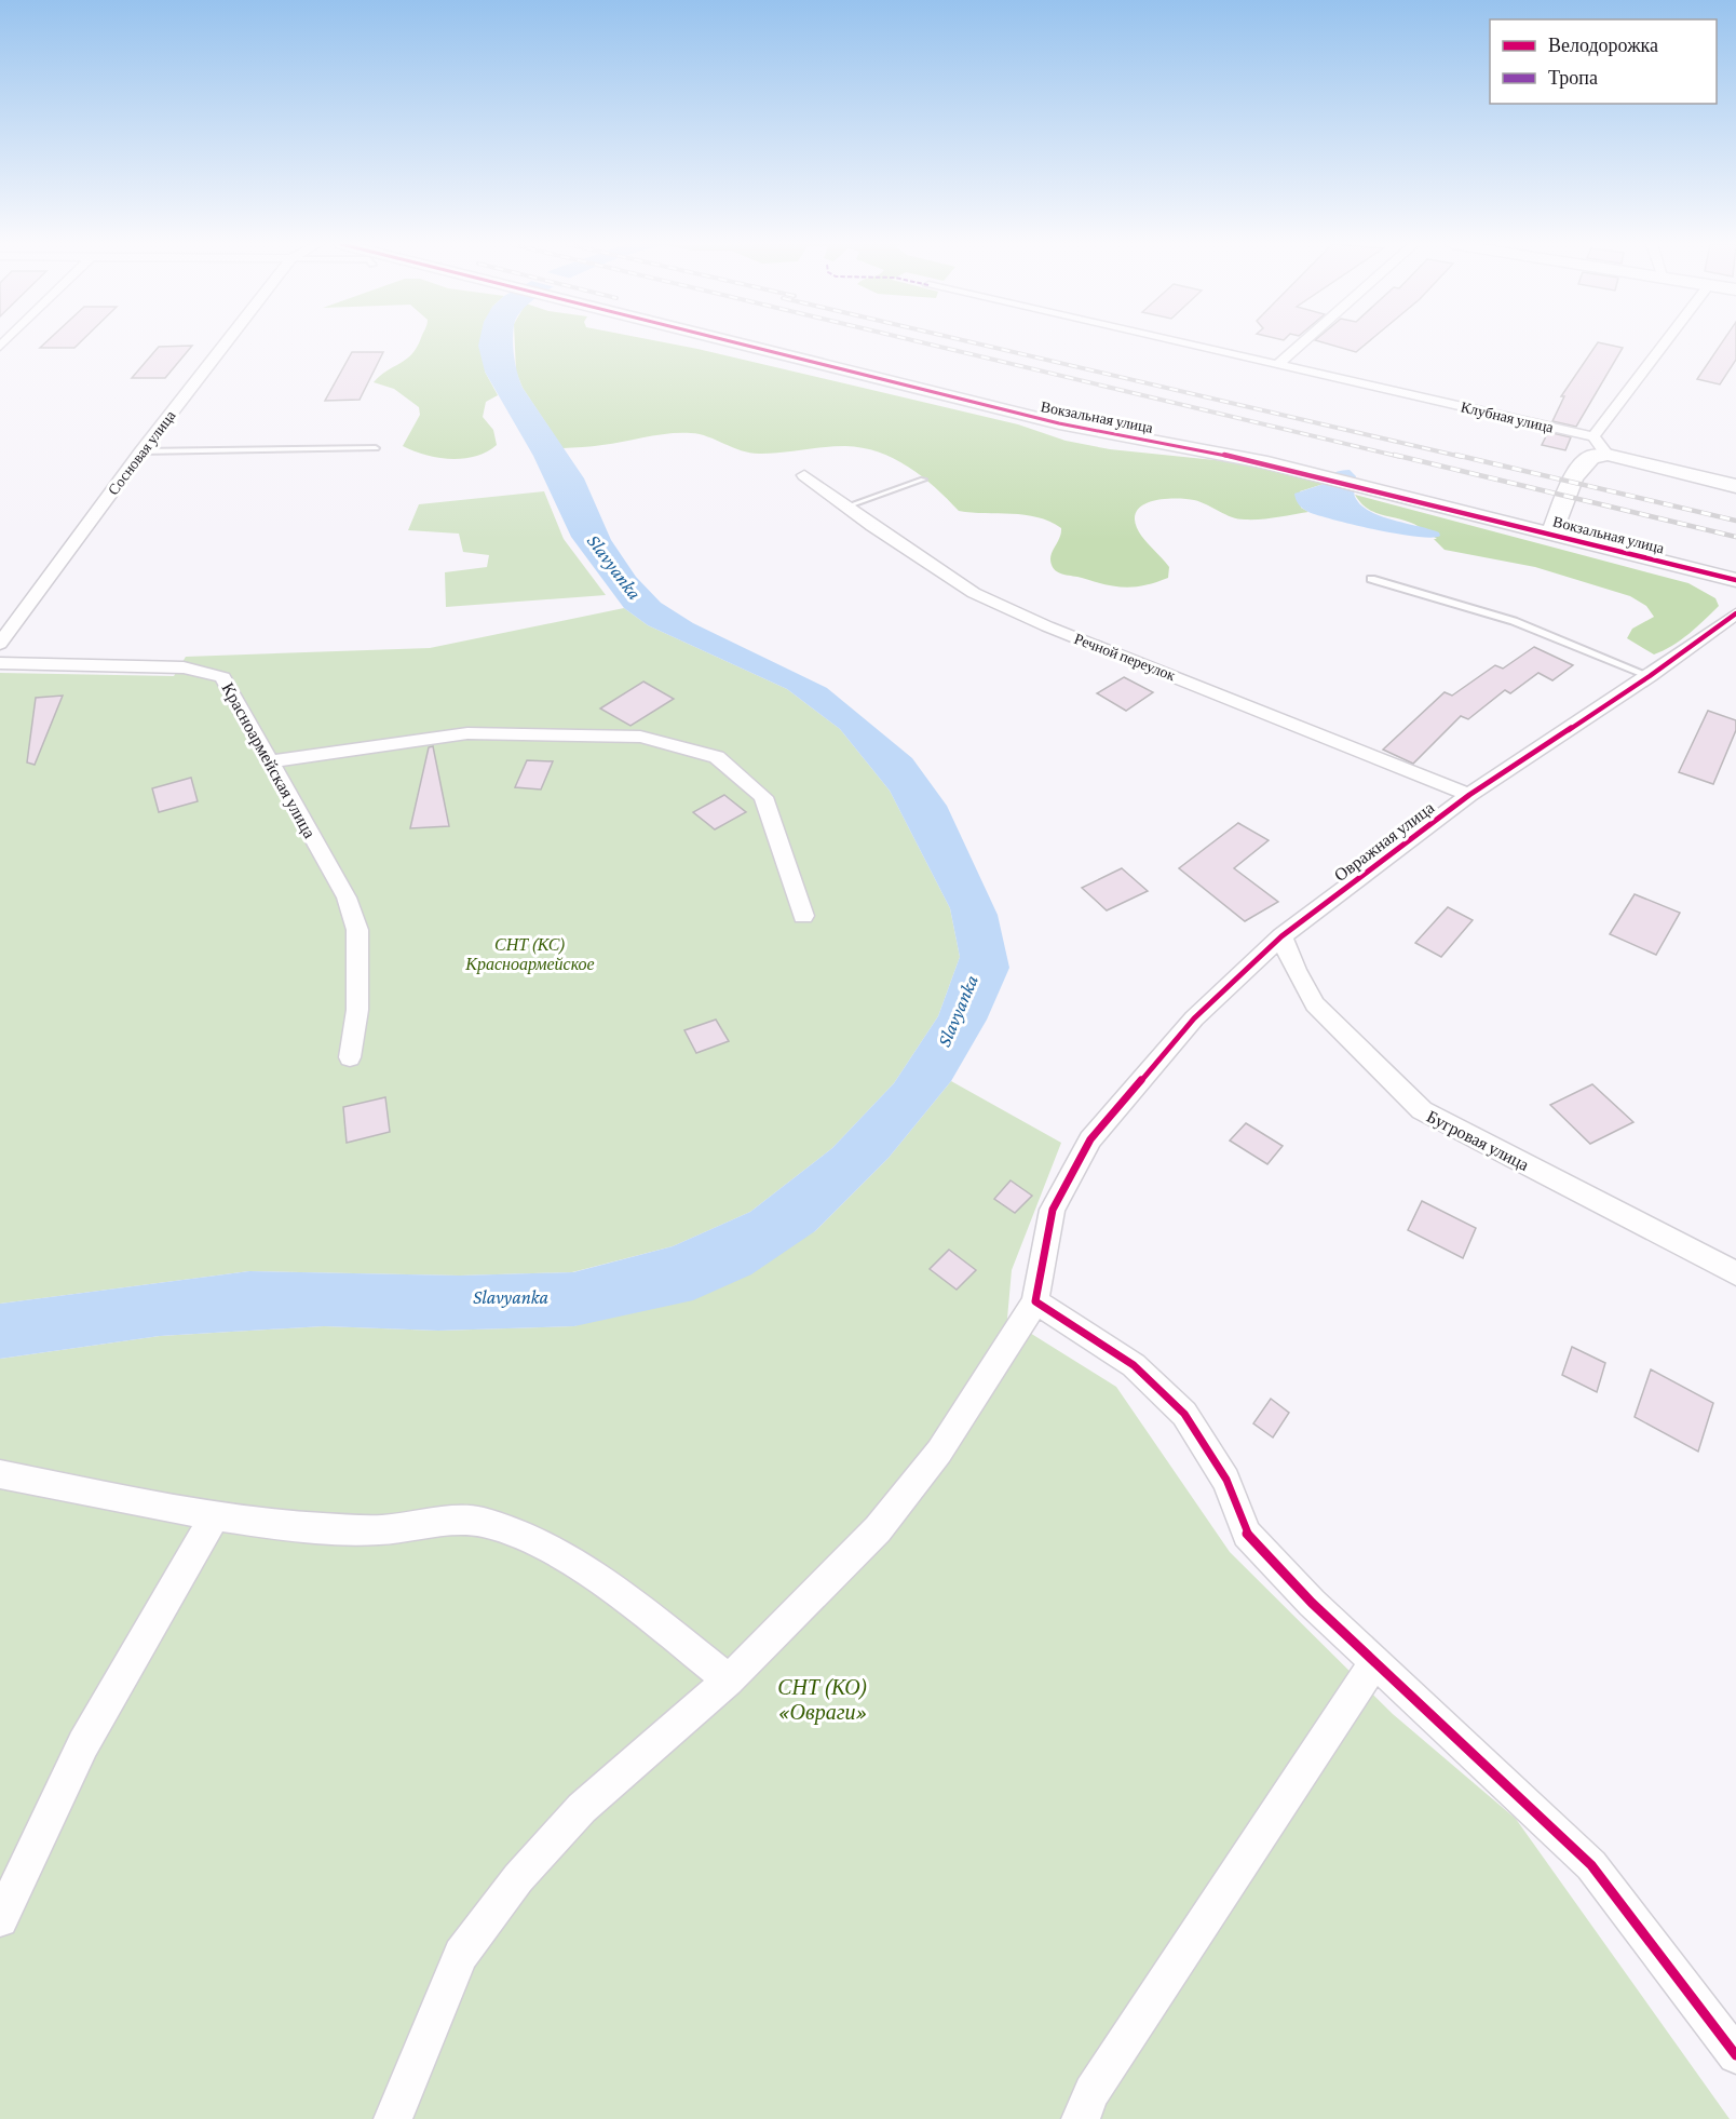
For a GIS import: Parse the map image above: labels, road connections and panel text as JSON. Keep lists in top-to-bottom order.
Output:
{
  "streets": {
    "street": [
      "Вокзальная улица",
      "Клубная улица",
      "Сосновая улица",
      "Речной переулок",
      "Красноармейская улица",
      "Овражная улица",
      "Бугровая улица"
    ]
  },
  "crossings": [
    ["Речной переулок", "Овражная улица"],
    ["Овражная улица", "Бугровая улица"]
  ],
  "water": ["Slavyanka"],
  "parks": ["СНТ (КС) Красноармейское", "СНТ (КО) «Овраги»"],
  "legend": ["Велодорожка", "Тропа"]
}
